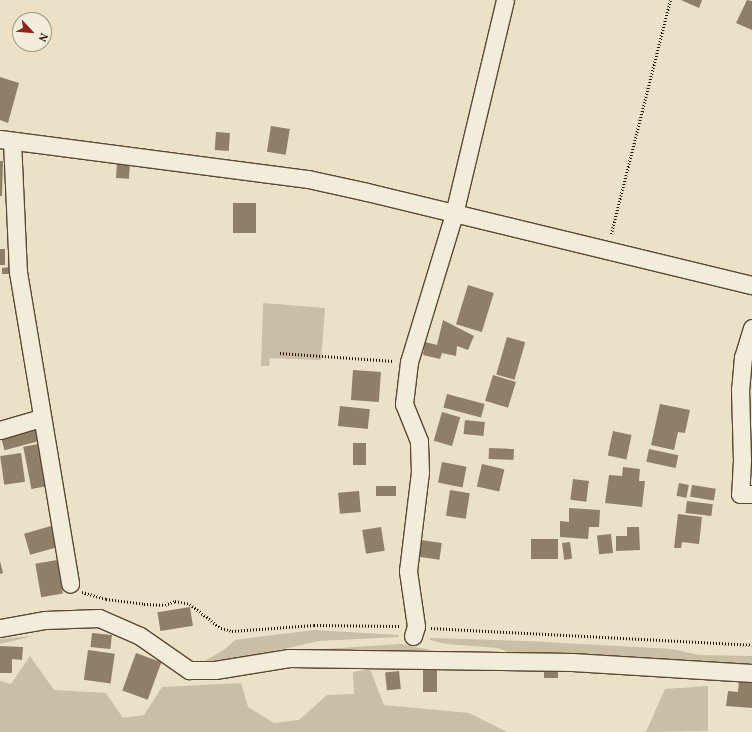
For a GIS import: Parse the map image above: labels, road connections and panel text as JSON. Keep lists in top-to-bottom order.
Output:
{
  "north": "bottom right"
}
